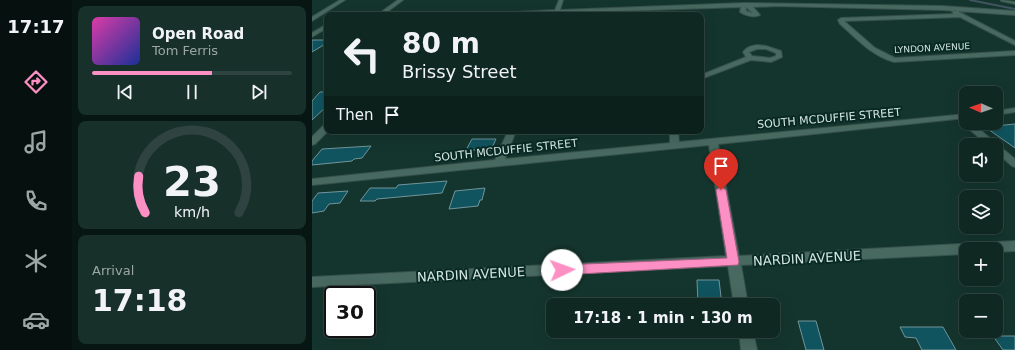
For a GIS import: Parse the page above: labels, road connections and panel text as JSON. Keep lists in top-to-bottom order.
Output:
{
  "streets": {
    "street": ["LYNDON AVENUE", "SOUTH MCDUFFIE STREET", "NARDIN AVENUE"]
  },
  "north": "left",
  "page": {
    "tabs": "17:17",
    "turn": ["80 m", "Brissy Street"],
    "song": ["Open Road", "Tom Ferris"],
    "map_buttons": ["+", "−"],
    "then": "Then",
    "tile": ["Arrival", "17:18"],
    "limit": "30",
    "trip": "17:18 · 1 min · 130 m",
    "gauge": ["23", "km/h"]
  }
}
